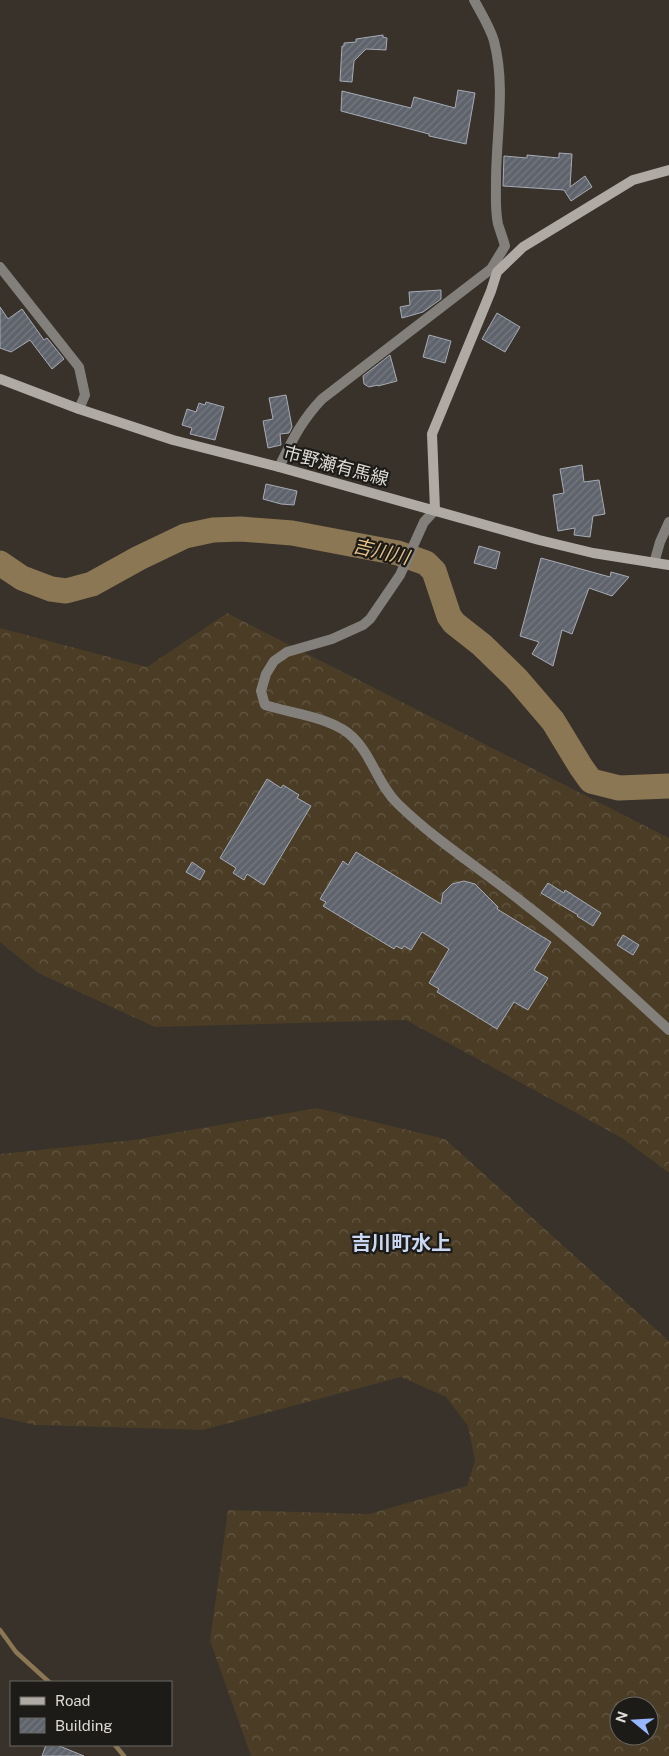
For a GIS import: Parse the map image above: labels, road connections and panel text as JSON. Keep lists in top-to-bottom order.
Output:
{
  "streets": {
    "main road": ["市野瀬有馬線"]
  },
  "districts": ["吉川町水上"],
  "water": ["吉川川"],
  "legend": ["Road", "Building"],
  "north": "left"
}
